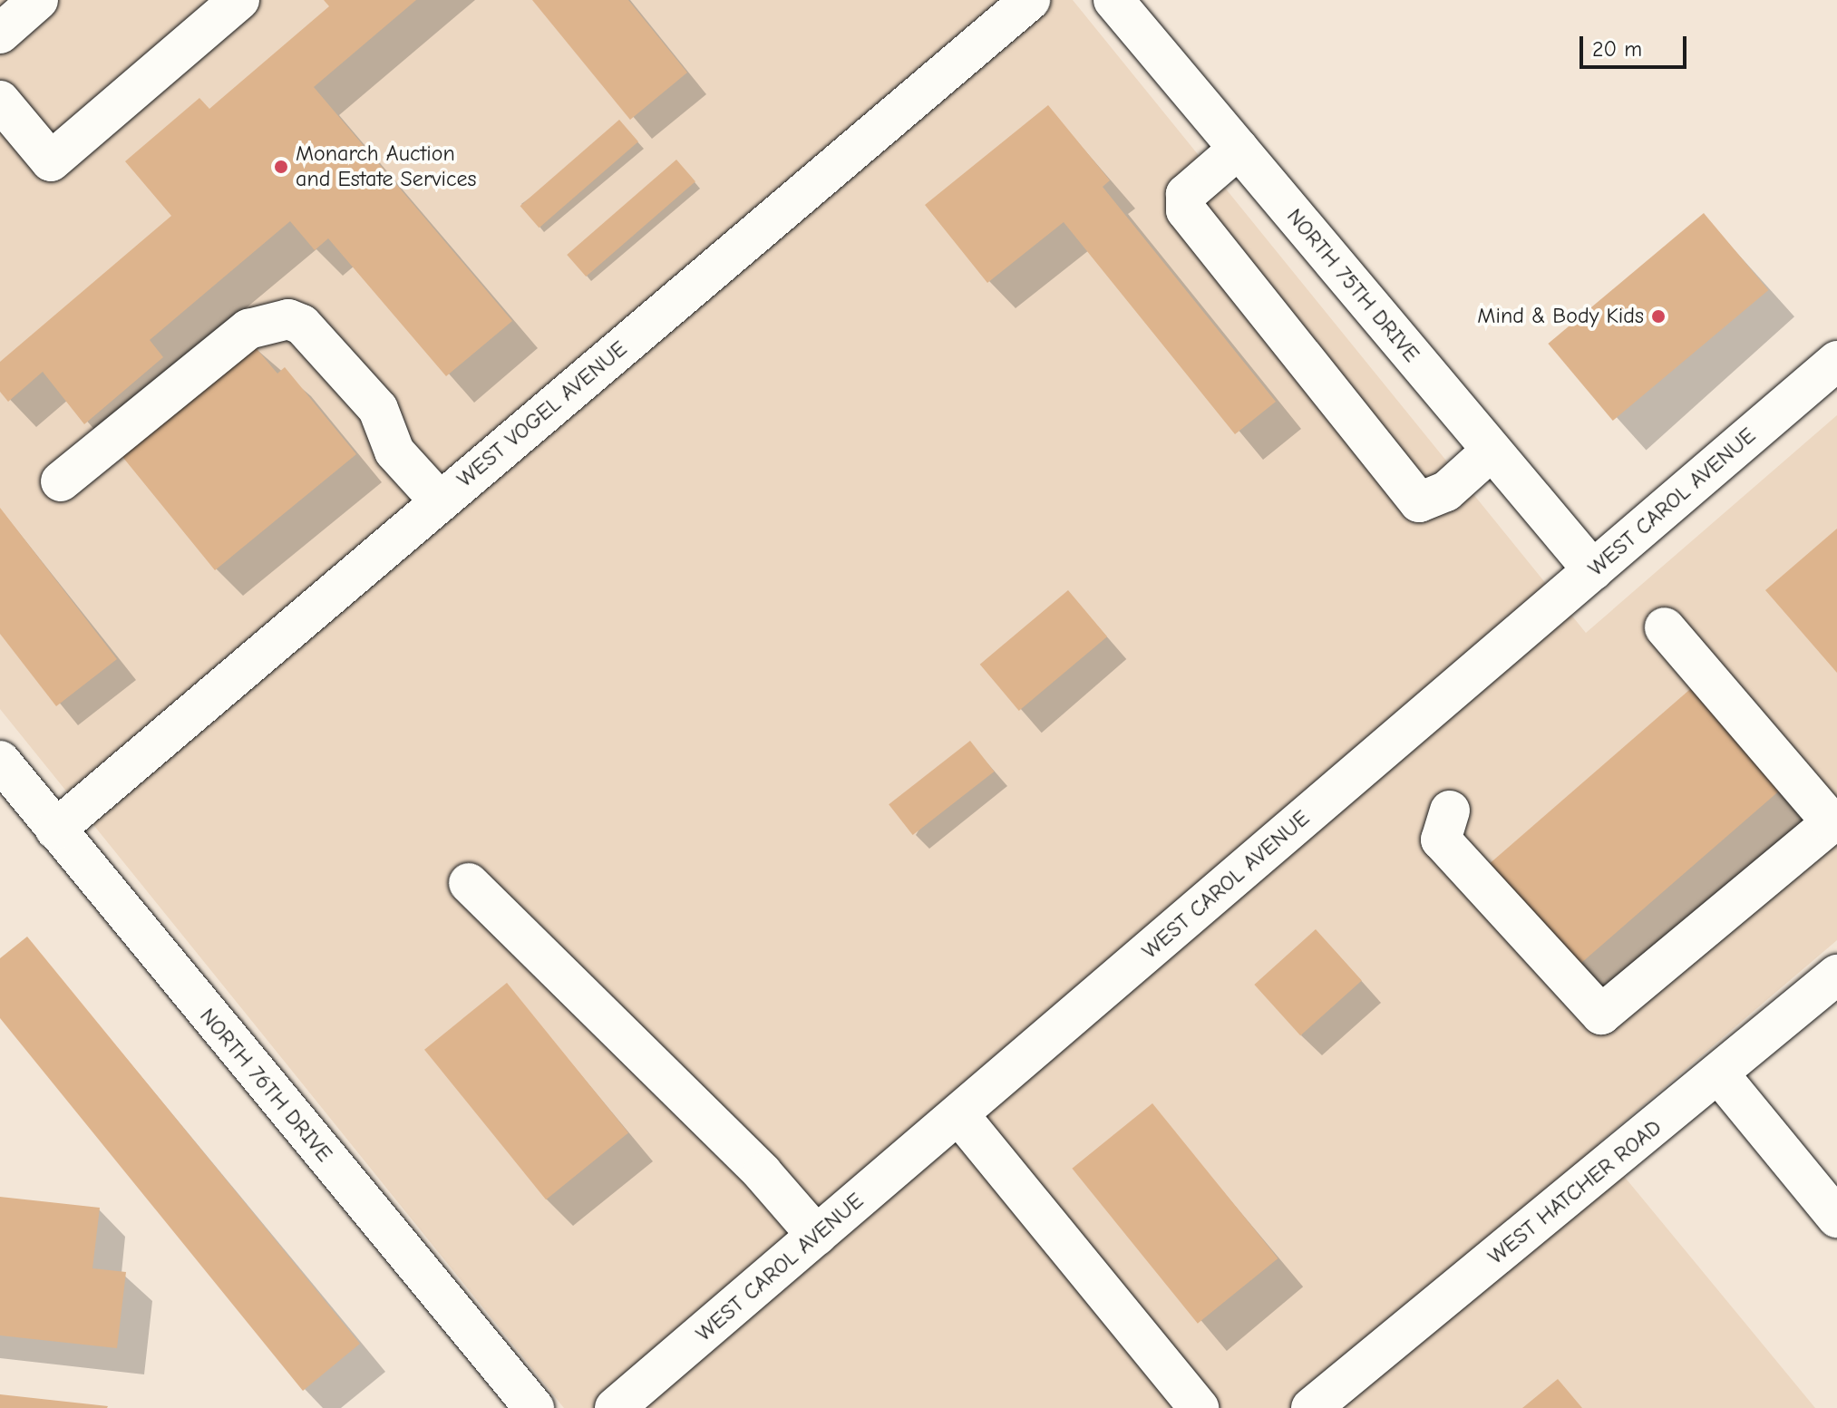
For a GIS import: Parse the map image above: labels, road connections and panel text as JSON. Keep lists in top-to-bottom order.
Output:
{
  "streets": {
    "street": [
      "NORTH 75TH DRIVE",
      "WEST VOGEL AVENUE",
      "WEST CAROL AVENUE",
      "NORTH 76TH DRIVE",
      "WEST HATCHER ROAD"
    ]
  },
  "crossings": [
    ["NORTH 75TH DRIVE", "WEST CAROL AVENUE"],
    ["WEST VOGEL AVENUE", "NORTH 76TH DRIVE"]
  ],
  "places": ["Monarch Auction and Estate Services", "Mind & Body Kids"],
  "scale_bar": "20 m"
}
